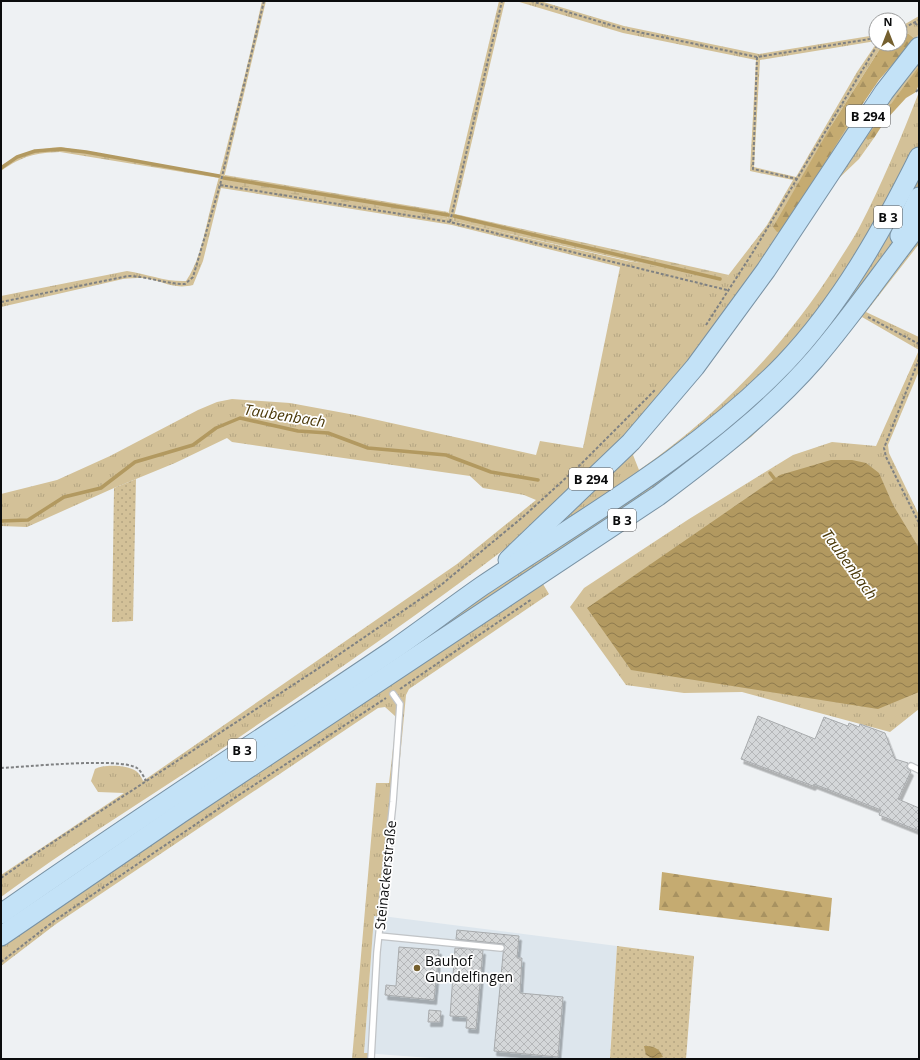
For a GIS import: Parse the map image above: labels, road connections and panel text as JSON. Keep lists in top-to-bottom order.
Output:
{
  "streets": {
    "highway": ["B 294", "B 3"],
    "lane": ["Steinackerstraße"]
  },
  "crossings": [
    ["B 294", "B 3"]
  ],
  "water": ["Taubenbach"],
  "places": ["Bauhof Gundelfingen"],
  "north": "top"
}
